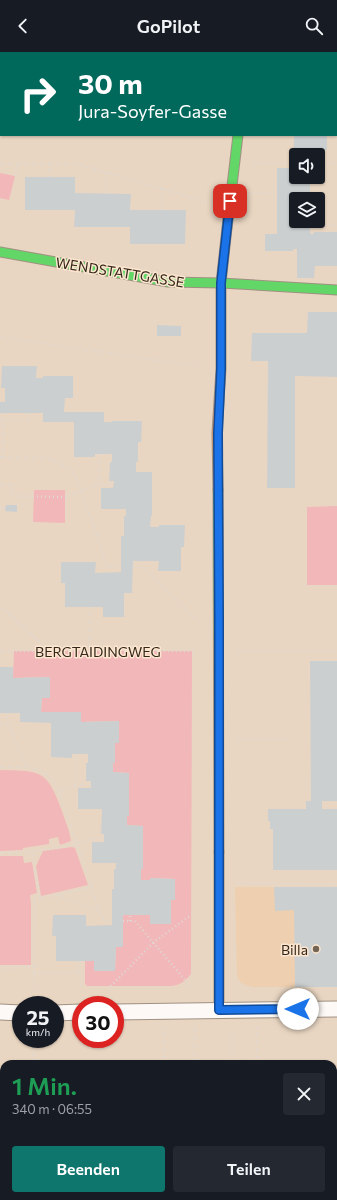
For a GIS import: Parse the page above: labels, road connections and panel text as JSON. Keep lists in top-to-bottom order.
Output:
{
  "streets": {
    "street": ["WENDSTATTGASSE"],
    "path": ["BERGTAIDINGWEG"]
  },
  "places": ["Billa"],
  "page": {
    "header": "GoPilot",
    "turn": ["30 m", "Jura-Soyfer-Gasse"],
    "speed": "25 km/h",
    "limit": "30",
    "heading": ["1 Min.", "340 m · 06:55"],
    "buttons": ["Beenden", "Teilen"]
  }
}
